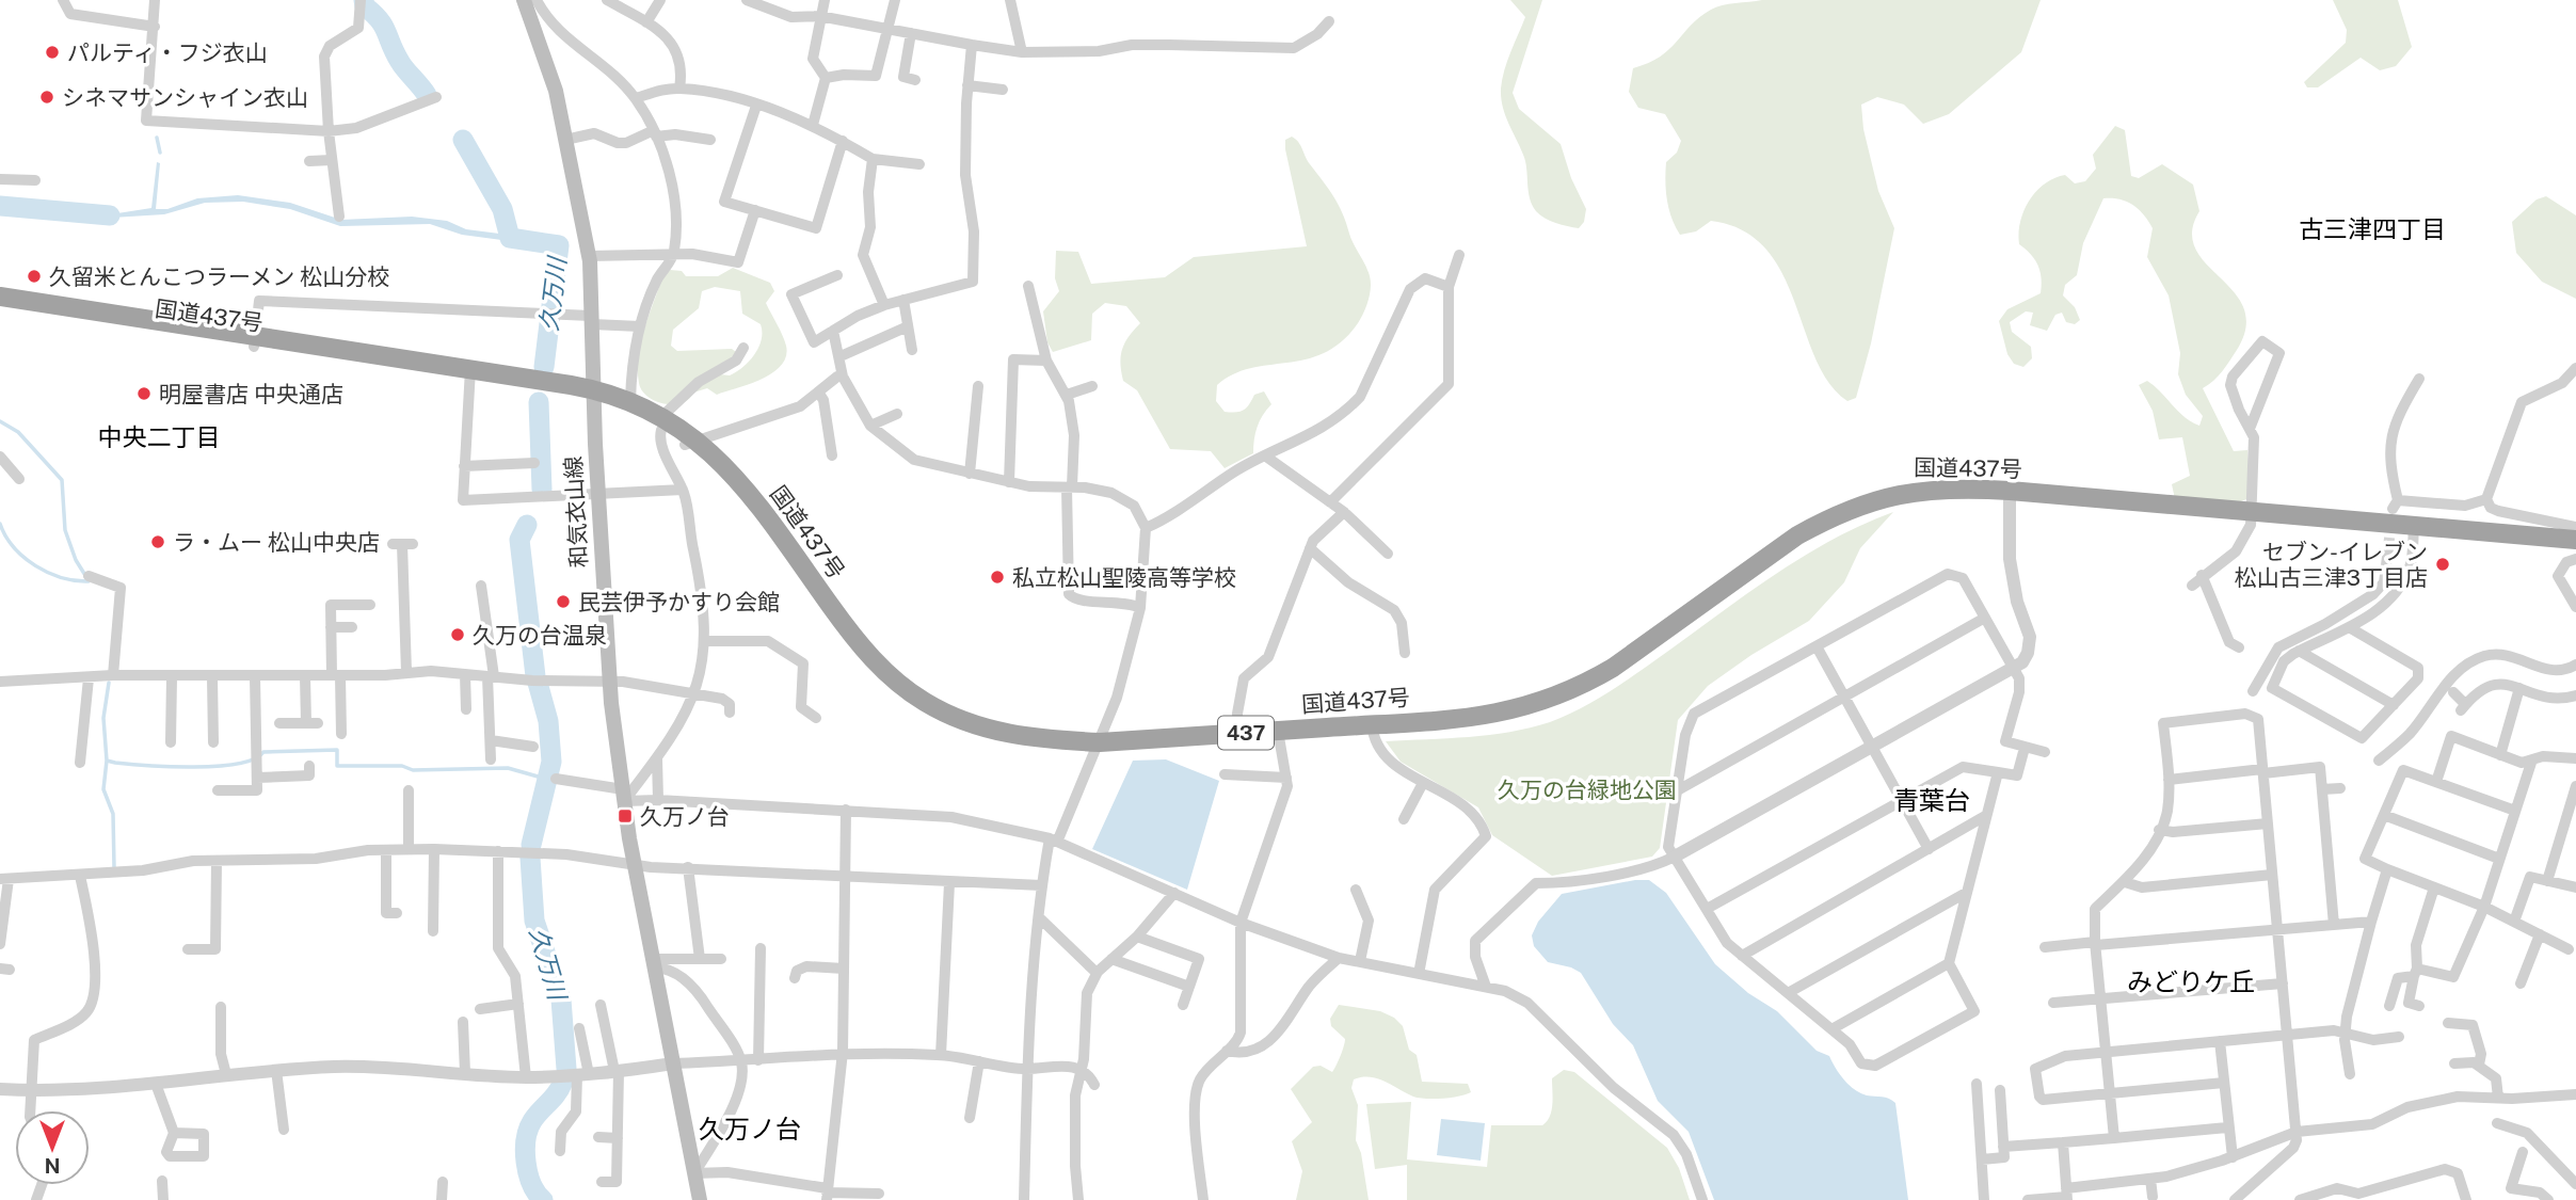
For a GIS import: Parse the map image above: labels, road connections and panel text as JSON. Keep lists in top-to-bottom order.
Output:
{
  "streets": {
    "highway": ["国道437号", "437"],
    "main road": ["和気衣山線"]
  },
  "crossings": [
    ["国道437号", "和気衣山線"]
  ],
  "districts": [
    "古三津四丁目",
    "中央二丁目",
    "青葉台",
    "みどりケ丘",
    "久万ノ台"
  ],
  "water": ["久万川"],
  "parks": ["久万の台緑地公園"],
  "places": {
    "other": [
      "パルティ・フジ衣山",
      "シネマサンシャイン衣山",
      "久留米とんこつラーメン 松山分校",
      "明屋書店 中央通店",
      "ラ・ムー 松山中央店",
      "セブン-イレブン 松山古三津3丁目店",
      "私立松山聖陵高等学校",
      "民芸伊予かすり会館",
      "久万の台温泉"
    ],
    "transit": ["久万ノ台"]
  },
  "north": "bottom"
}
